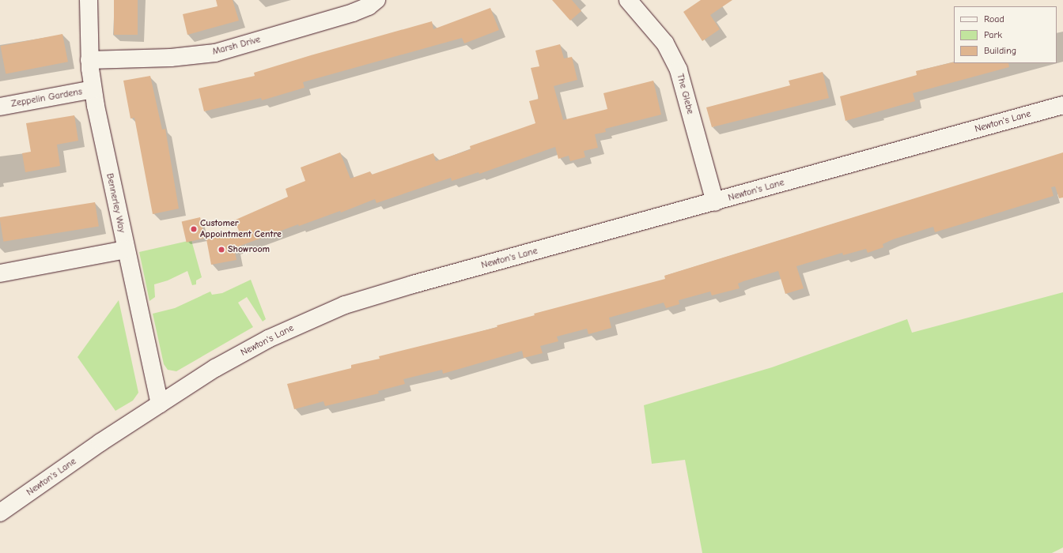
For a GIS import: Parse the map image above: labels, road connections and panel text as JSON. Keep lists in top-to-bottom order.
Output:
{
  "streets": {
    "street": [
      "Marsh Drive",
      "The Glebe",
      "Zeppelin Gardens",
      "Newton's Lane",
      "Bennerley Way"
    ]
  },
  "crossings": [
    ["Marsh Drive", "Bennerley Way"],
    ["The Glebe", "Newton's Lane"],
    ["Zeppelin Gardens", "Bennerley Way"],
    ["Newton's Lane", "Bennerley Way"]
  ],
  "places": ["Customer Appointment Centre", "Showroom"],
  "legend": ["Road", "Park", "Building"]
}
